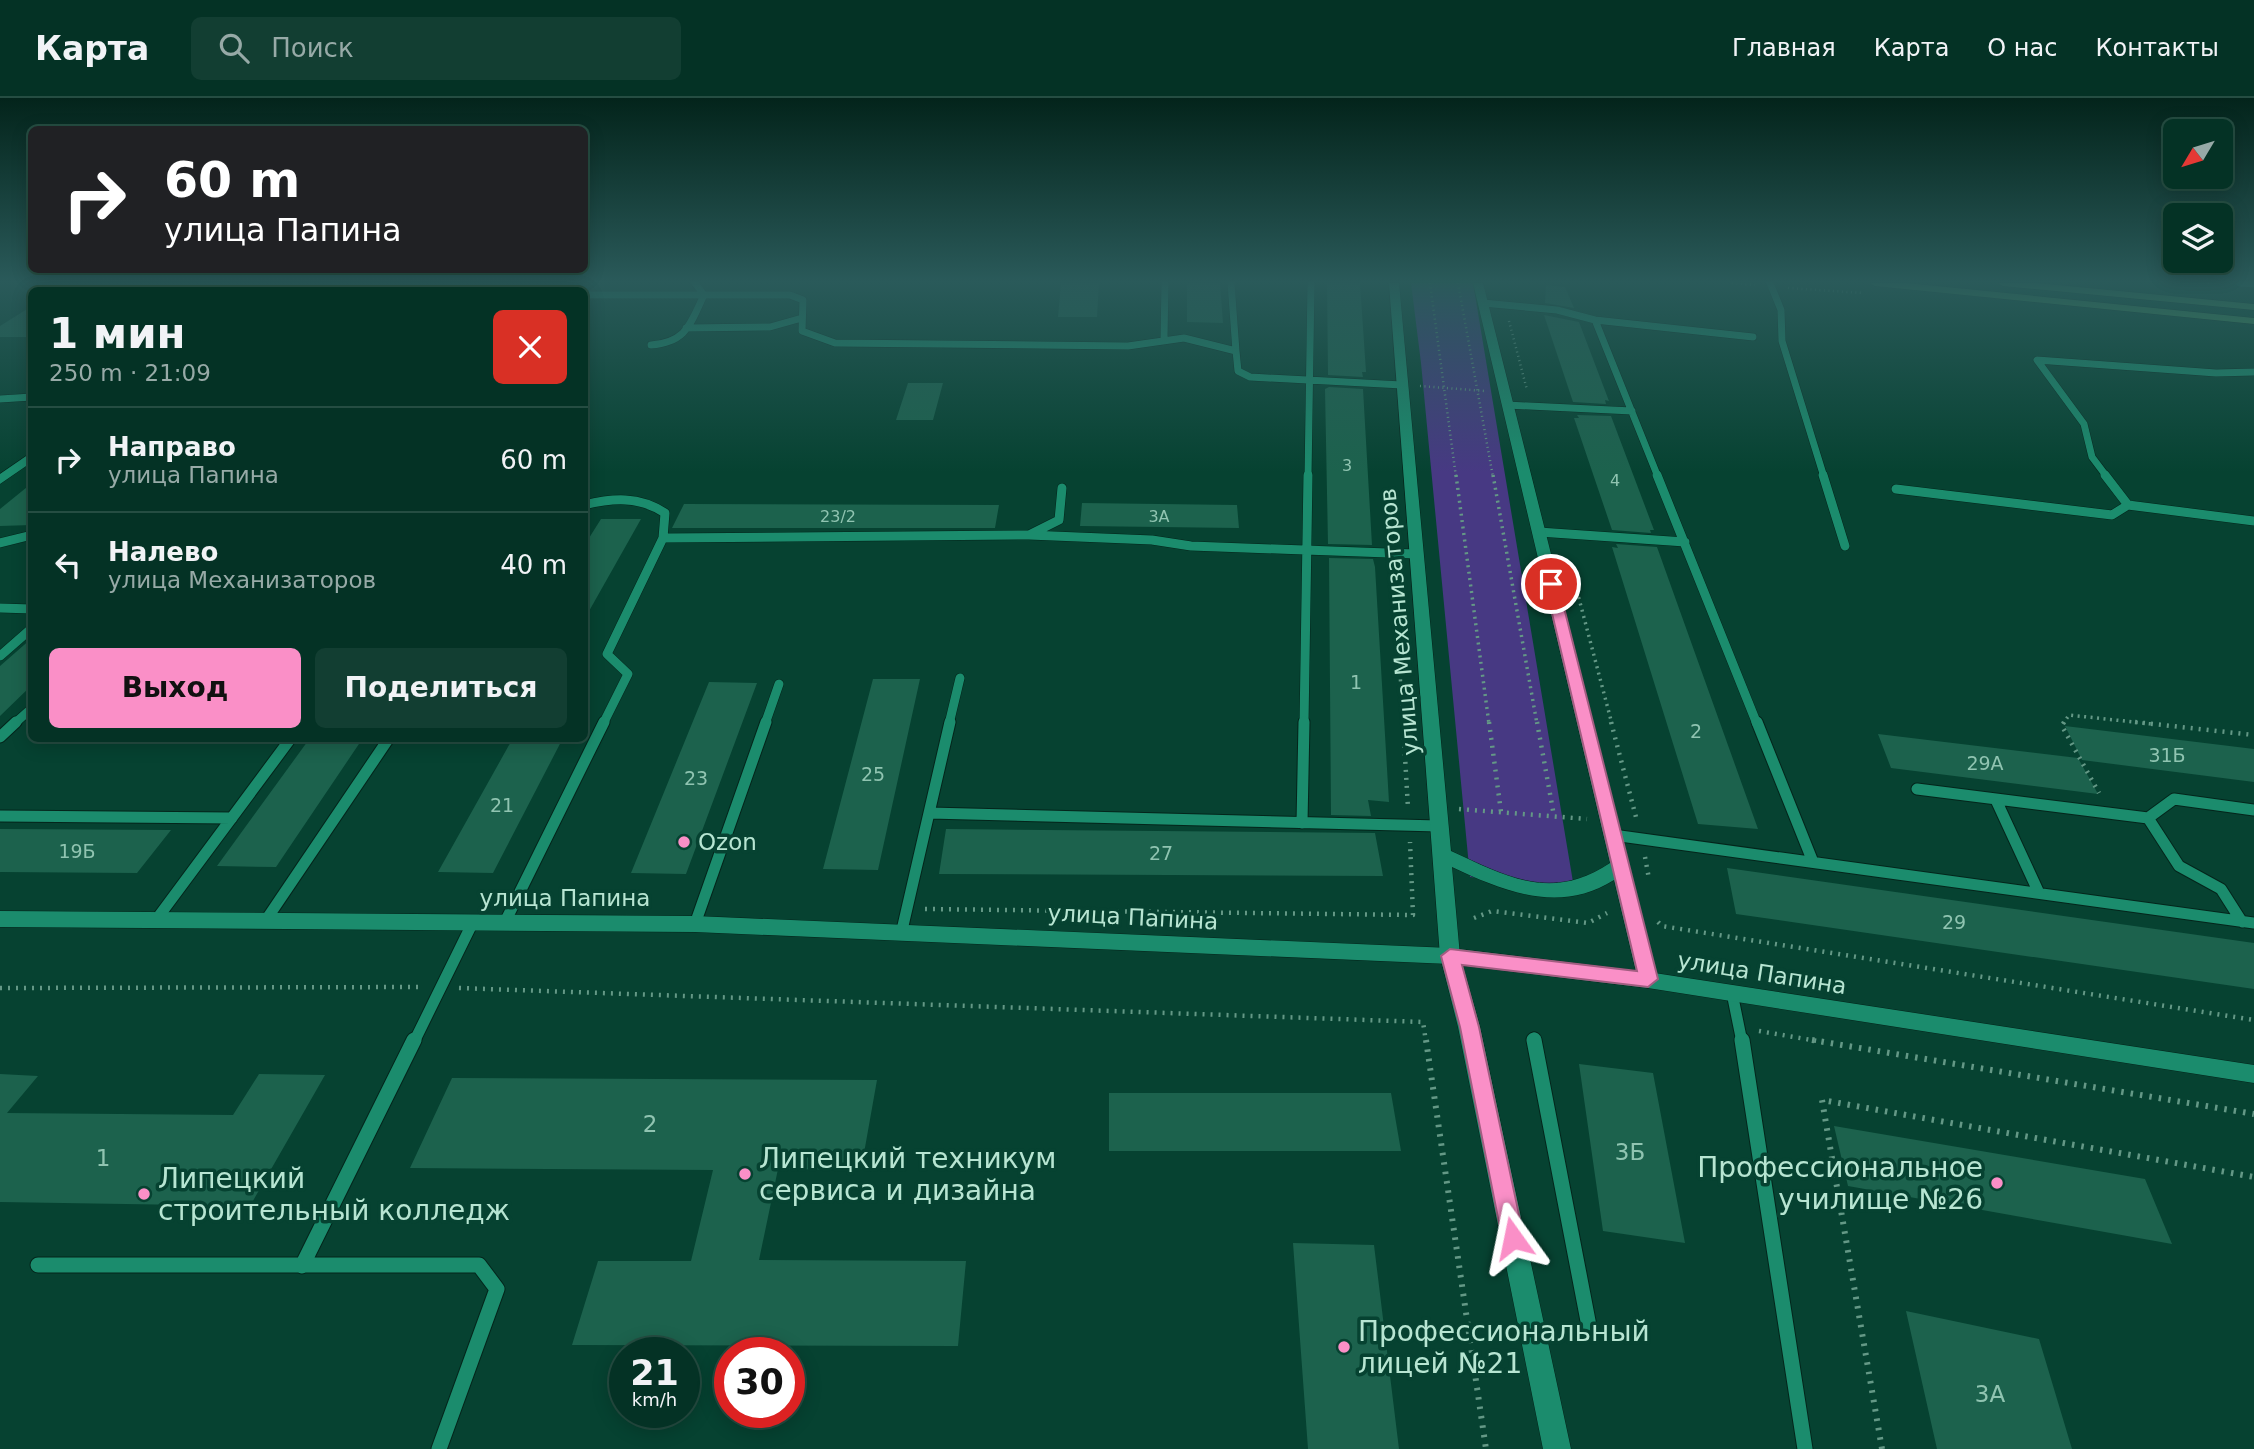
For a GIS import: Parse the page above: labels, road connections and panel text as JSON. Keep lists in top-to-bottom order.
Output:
{
  "streets": {
    "street": ["улица Механизаторов", "улица Папина"]
  },
  "crossings": [
    ["улица Механизаторов", "улица Папина"]
  ],
  "places": [
    "Ozon",
    "Липецкий техникум сервиса и дизайна",
    "Профессиональное училище №26",
    "Липецкий строительный колледж",
    "Профессиональный лицей №21"
  ],
  "house_numbers": [
    "3",
    "4",
    "23/2",
    "3А",
    "1",
    "2",
    "31Б",
    "29А",
    "25",
    "23",
    "21",
    "19Б",
    "27",
    "29",
    "2",
    "3Б",
    "1",
    "3А"
  ],
  "north": "bottom left",
  "page": {
    "header": "Карта",
    "search": "Поиск",
    "nav": [
      "Главная",
      "Карта",
      "О нас",
      "Контакты"
    ],
    "turn": ["60 m", "улица Папина"],
    "heading": ["1 мин", "250 m · 21:09"],
    "list": [
      {
        "name": "Направо",
        "note": "улица Папина",
        "value": "60 m"
      },
      {
        "name": "Налево",
        "note": "улица Механизаторов",
        "value": "40 m"
      }
    ],
    "buttons": ["Выход", "Поделиться"],
    "speed": "21 km/h",
    "limit": "30"
  }
}
